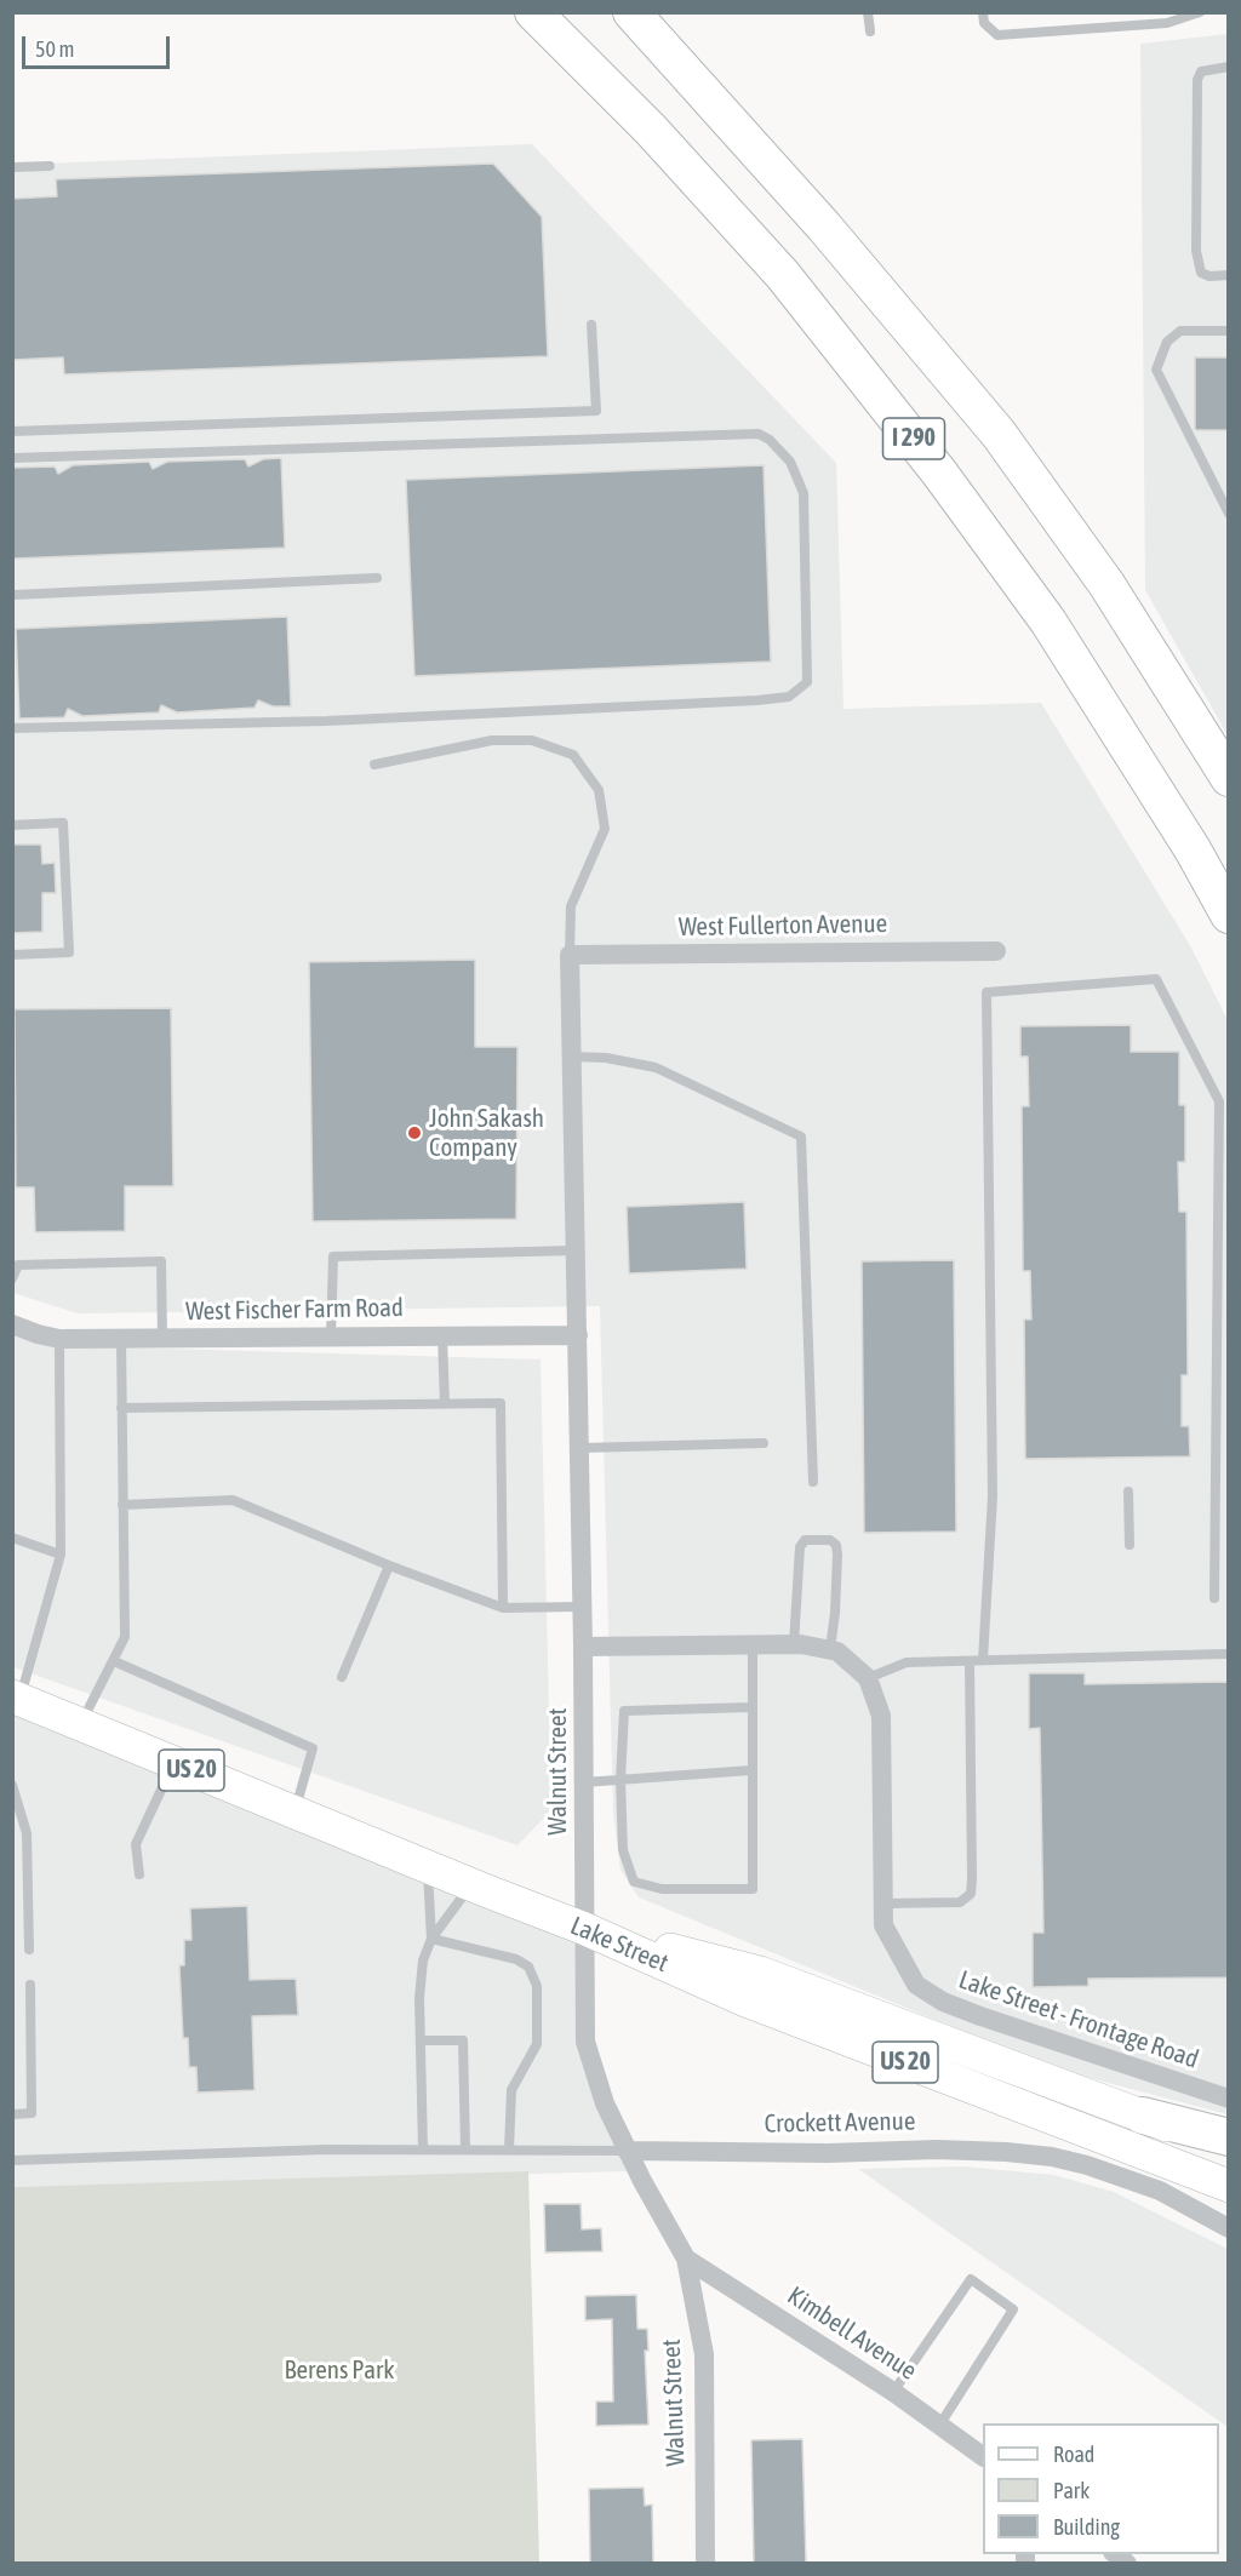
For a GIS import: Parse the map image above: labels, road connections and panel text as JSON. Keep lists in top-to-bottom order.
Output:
{
  "streets": {
    "highway": ["I 290", "US 20"],
    "main road": ["Lake Street"],
    "street": [
      "West Fullerton Avenue",
      "West Fischer Farm Road",
      "Walnut Street",
      "Lake Street - Frontage Road",
      "Crockett Avenue",
      "Kimbell Avenue"
    ]
  },
  "crossings": [
    ["West Fullerton Avenue", "Walnut Street"],
    ["West Fischer Farm Road", "Walnut Street"],
    ["US 20", "Walnut Street"],
    ["US 20", "Lake Street"],
    ["Walnut Street", "Lake Street"],
    ["Walnut Street", "Lake Street - Frontage Road"],
    ["Walnut Street", "Crockett Avenue"],
    ["Walnut Street", "Kimbell Avenue"]
  ],
  "parks": ["Berens Park"],
  "places": ["John Sakash Company"],
  "legend": ["Road", "Park", "Building"],
  "scale_bar": "50 m"
}
